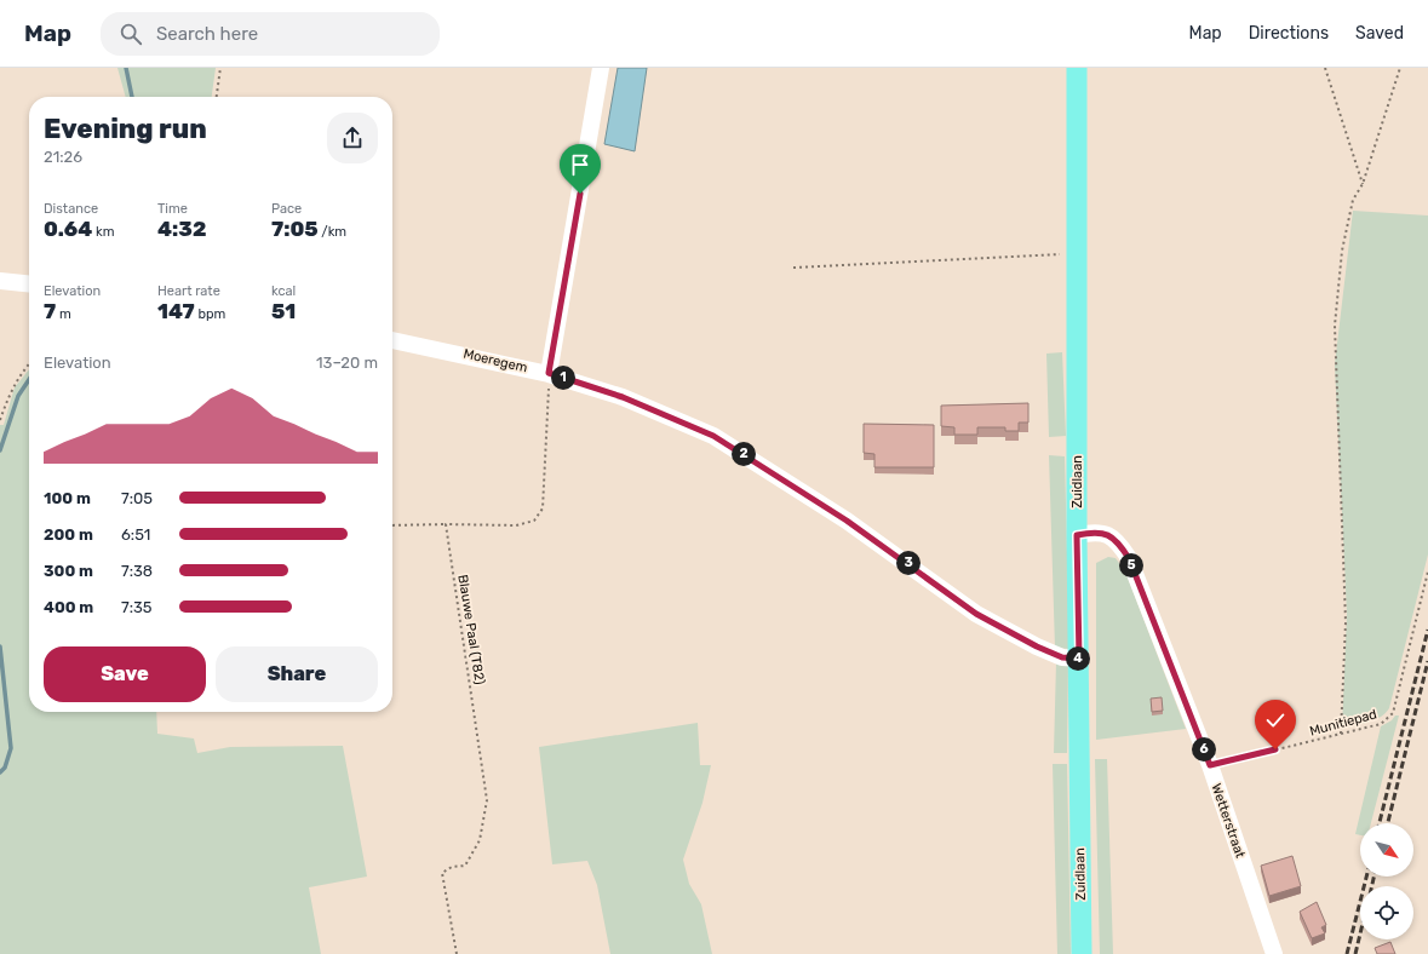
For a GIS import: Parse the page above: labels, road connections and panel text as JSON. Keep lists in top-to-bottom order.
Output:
{
  "streets": {
    "main road": ["Zuidlaan"],
    "street": ["Moeregem", "Wetterstraat"],
    "path": ["Blauwe Paal (T82)", "Munitiepad"]
  },
  "crossings": [
    ["Moeregem", "Zuidlaan"],
    ["Zuidlaan", "Wetterstraat"],
    ["Munitiepad", "Wetterstraat"]
  ],
  "north": "bottom right",
  "page": {
    "header": "Map",
    "search": "Search here",
    "nav": ["Map", "Directions", "Saved"],
    "heading": ["Evening run", "21:26"],
    "stats": [
      ["Distance", "0.64 km"],
      ["Time", "4:32"],
      ["Pace", "7:05 /km"],
      ["Elevation", "7 m"],
      ["Heart rate", "147 bpm"],
      ["kcal", "51"]
    ],
    "chart": ["Elevation", "13–20 m"],
    "pins": [
      "1",
      "2",
      "3",
      "5",
      "4",
      "6"
    ],
    "list": [
      {
        "name": "100 m",
        "note": "7:05"
      },
      {
        "name": "200 m",
        "note": "6:51"
      },
      {
        "name": "300 m",
        "note": "7:38"
      },
      {
        "name": "400 m",
        "note": "7:35"
      }
    ],
    "buttons": ["Save", "Share"]
  }
}
